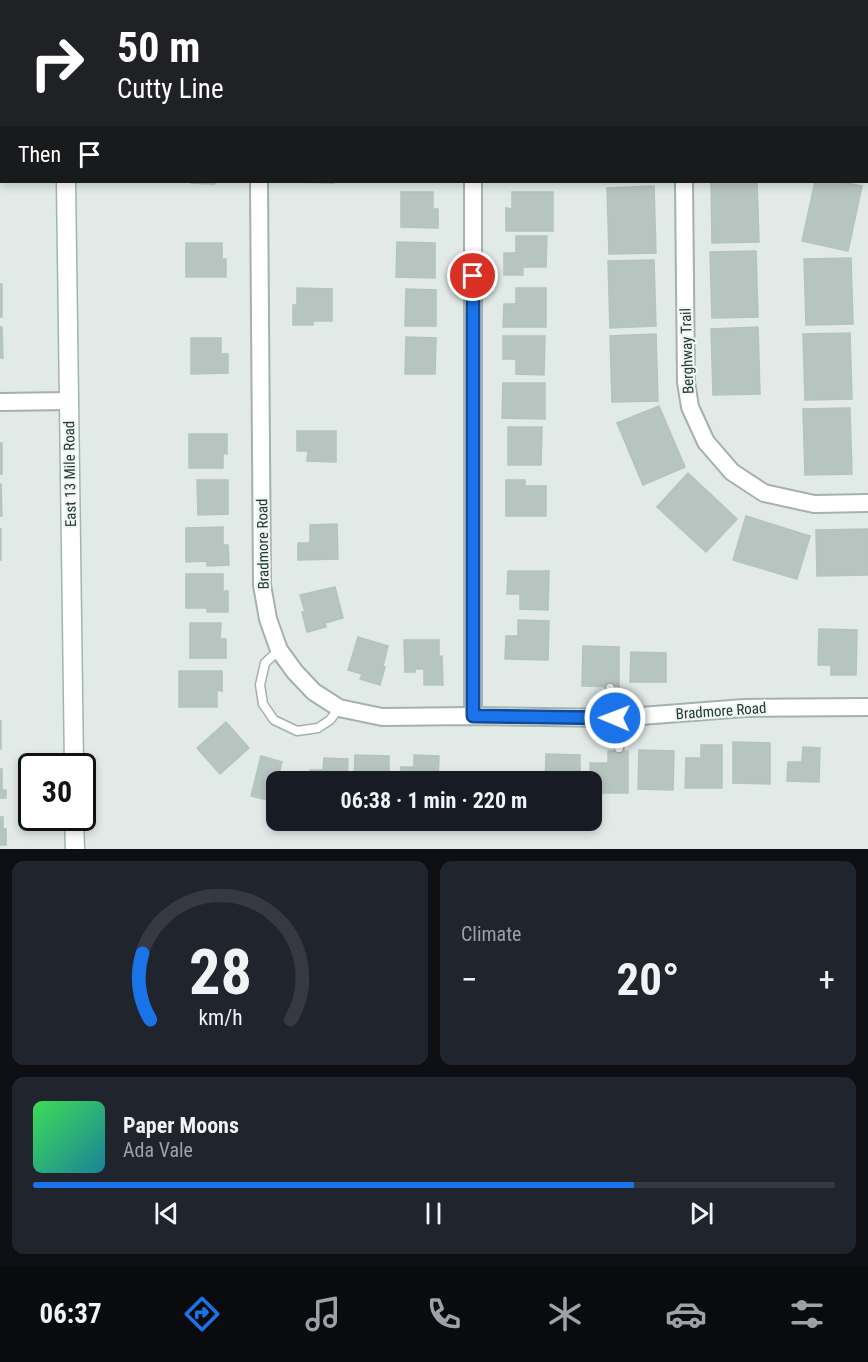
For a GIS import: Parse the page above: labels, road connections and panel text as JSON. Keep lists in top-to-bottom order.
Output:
{
  "streets": {
    "main road": ["East 13 Mile Road"],
    "street": ["Berghway Trail", "Bradmore Road"]
  },
  "page": {
    "turn": ["50 m", "Cutty Line"],
    "then": "Then",
    "limit": "30",
    "trip": "06:38 · 1 min · 220 m",
    "tile": "Climate",
    "heat": ["−", "20°", "+"],
    "song": ["Paper Moons", "Ada Vale"],
    "tabs": "06:37",
    "gauge": ["28", "km/h"]
  }
}
